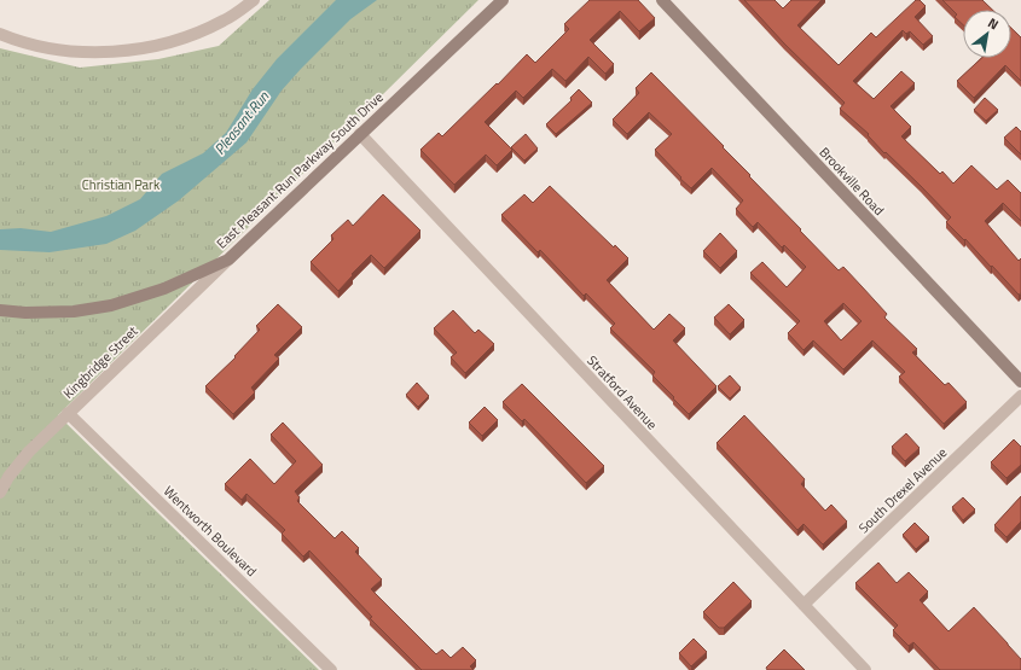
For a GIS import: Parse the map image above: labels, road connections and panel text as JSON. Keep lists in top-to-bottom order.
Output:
{
  "streets": {
    "street": [
      "East Pleasant Run Parkway South Drive",
      "Brookville Road",
      "Kingbridge Street",
      "Stratford Avenue",
      "South Drexel Avenue",
      "Wentworth Boulevard"
    ]
  },
  "crossings": [
    ["East Pleasant Run Parkway South Drive", "Kingbridge Street"],
    ["East Pleasant Run Parkway South Drive", "Stratford Avenue"],
    ["Kingbridge Street", "Wentworth Boulevard"],
    ["Stratford Avenue", "South Drexel Avenue"]
  ],
  "water": ["Pleasant Run"],
  "parks": ["Christian Park"],
  "north": "top right"
}
